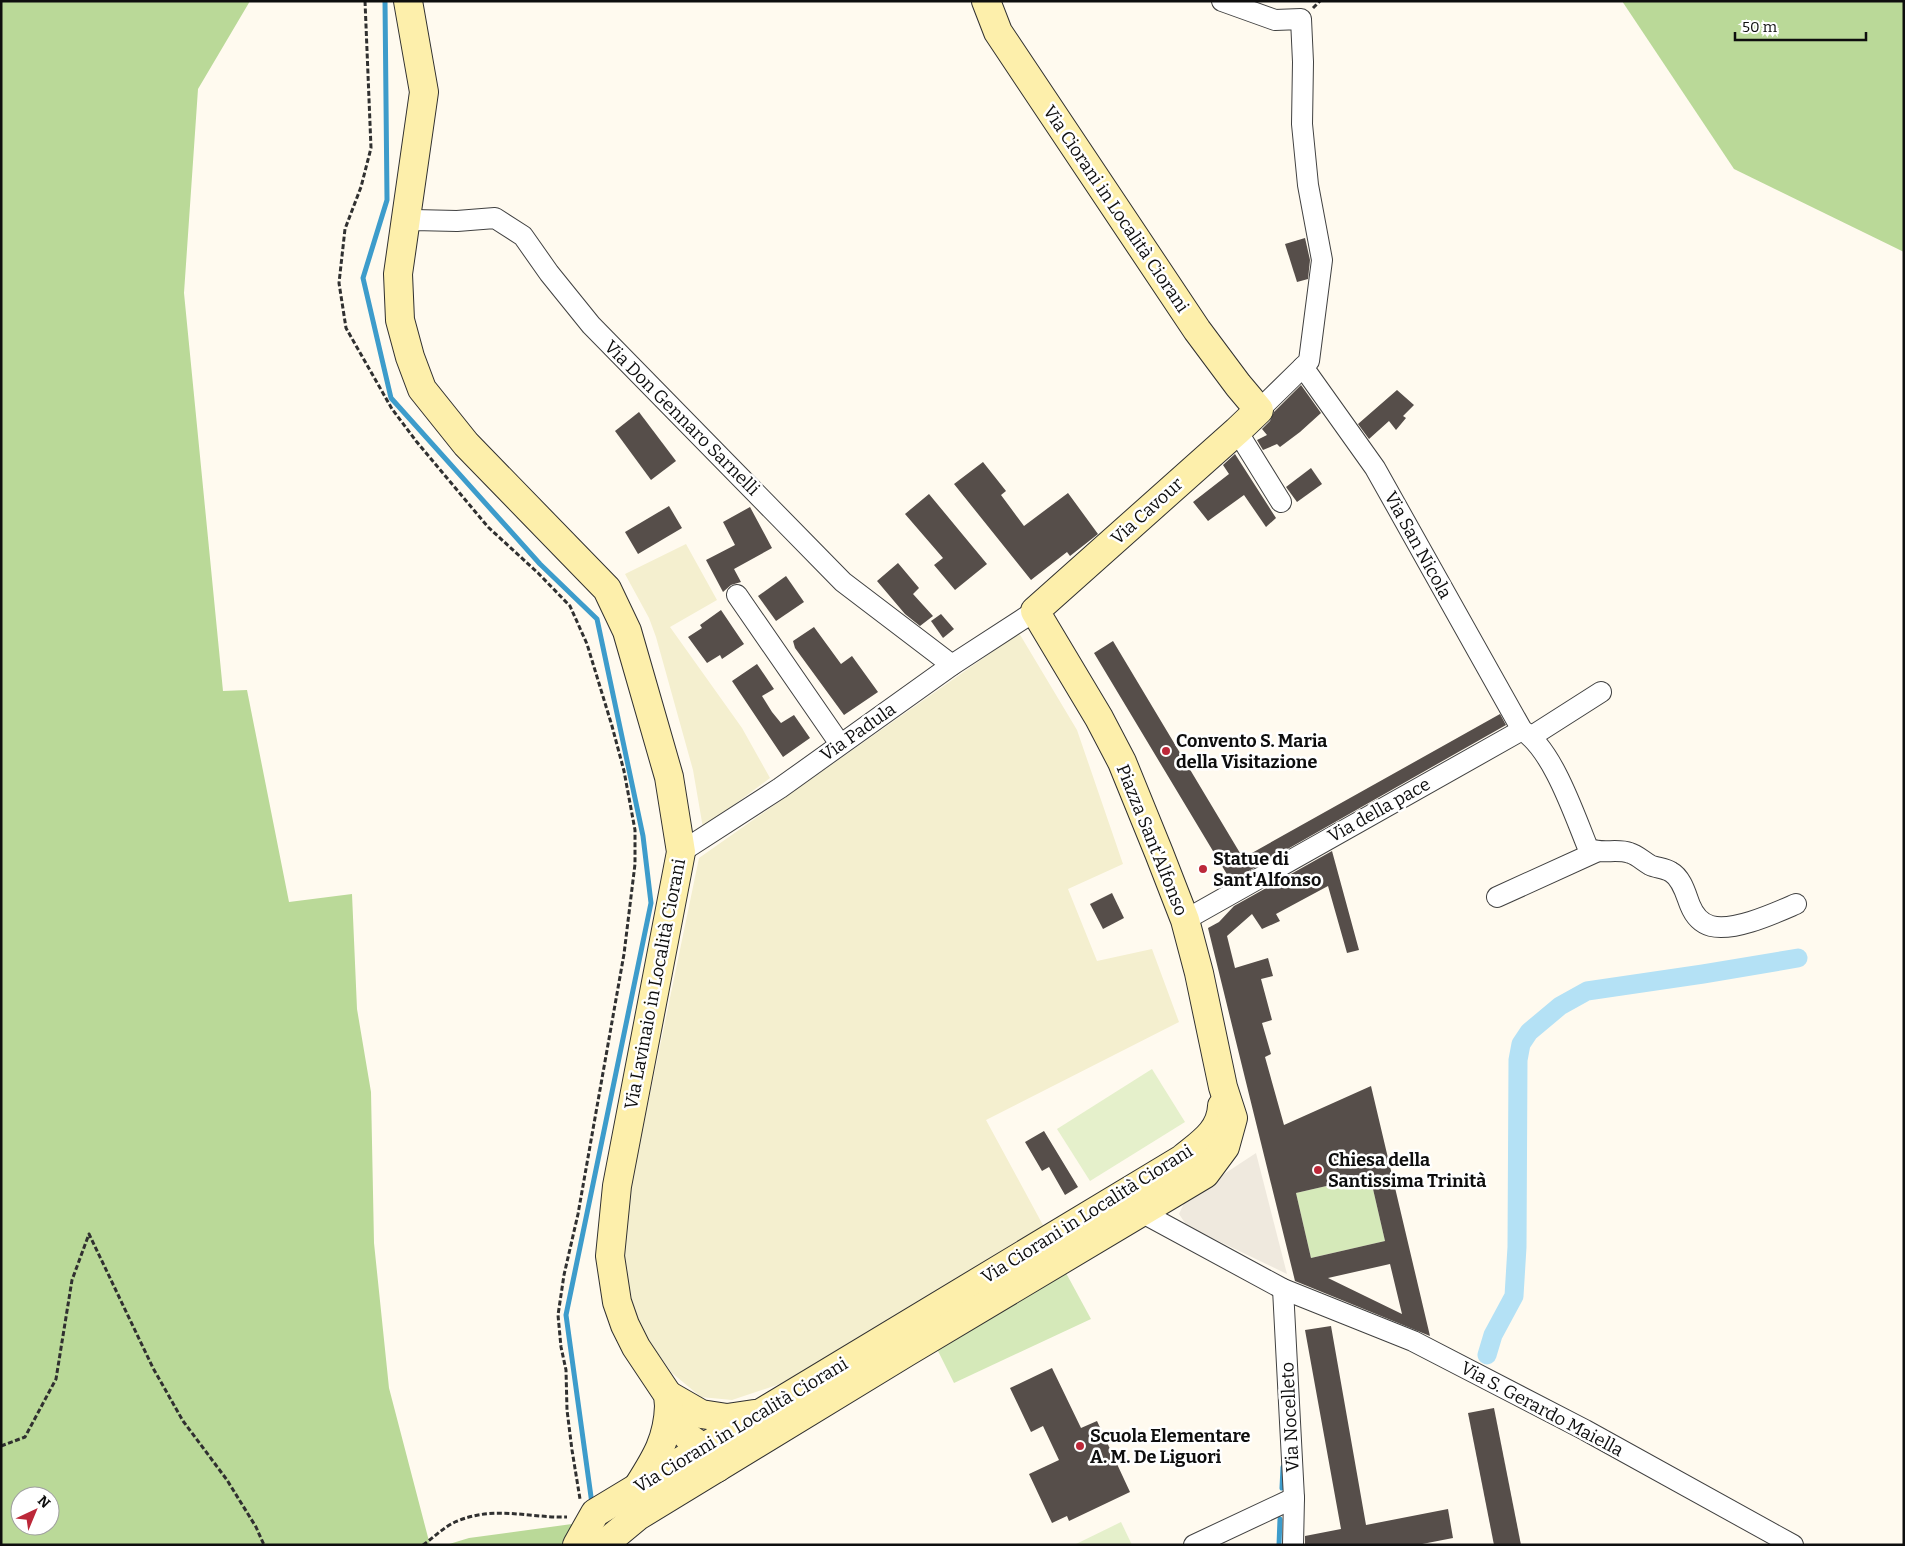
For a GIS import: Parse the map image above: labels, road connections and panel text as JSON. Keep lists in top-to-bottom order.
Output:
{
  "streets": {
    "street": [
      "Via Ciorani in Località Ciorani",
      "Via Don Gennaro Sarnelli",
      "Via Cavour",
      "Via San Nicola",
      "Via Padula",
      "Via della pace",
      "Piazza Sant'Alfonso",
      "Via Lavinaio in Località Ciorani",
      "Via S. Gerardo Maiella",
      "Via Nocelleto"
    ]
  },
  "crossings": [
    ["Via Ciorani in Località Ciorani", "Via Cavour"],
    ["Via Ciorani in Località Ciorani", "Piazza Sant'Alfonso"],
    ["Via Ciorani in Località Ciorani", "Via Lavinaio in Località Ciorani"],
    ["Via Ciorani in Località Ciorani", "Via S. Gerardo Maiella"],
    ["Via Don Gennaro Sarnelli", "Via Padula"],
    ["Via Don Gennaro Sarnelli", "Via Lavinaio in Località Ciorani"],
    ["Via Cavour", "Via Padula"],
    ["Via Cavour", "Piazza Sant'Alfonso"],
    ["Via San Nicola", "Via della pace"],
    ["Via Padula", "Piazza Sant'Alfonso"],
    ["Via Padula", "Via Lavinaio in Località Ciorani"],
    ["Via della pace", "Piazza Sant'Alfonso"],
    ["Via S. Gerardo Maiella", "Via Nocelleto"]
  ],
  "places": [
    "Convento S. Maria della Visitazione",
    "Statue di Sant'Alfonso",
    "Chiesa della Santissima Trinità",
    "Scuola Elementare A. M. De Liguori"
  ],
  "scale_bar": "50 m",
  "north": "top right"
}
